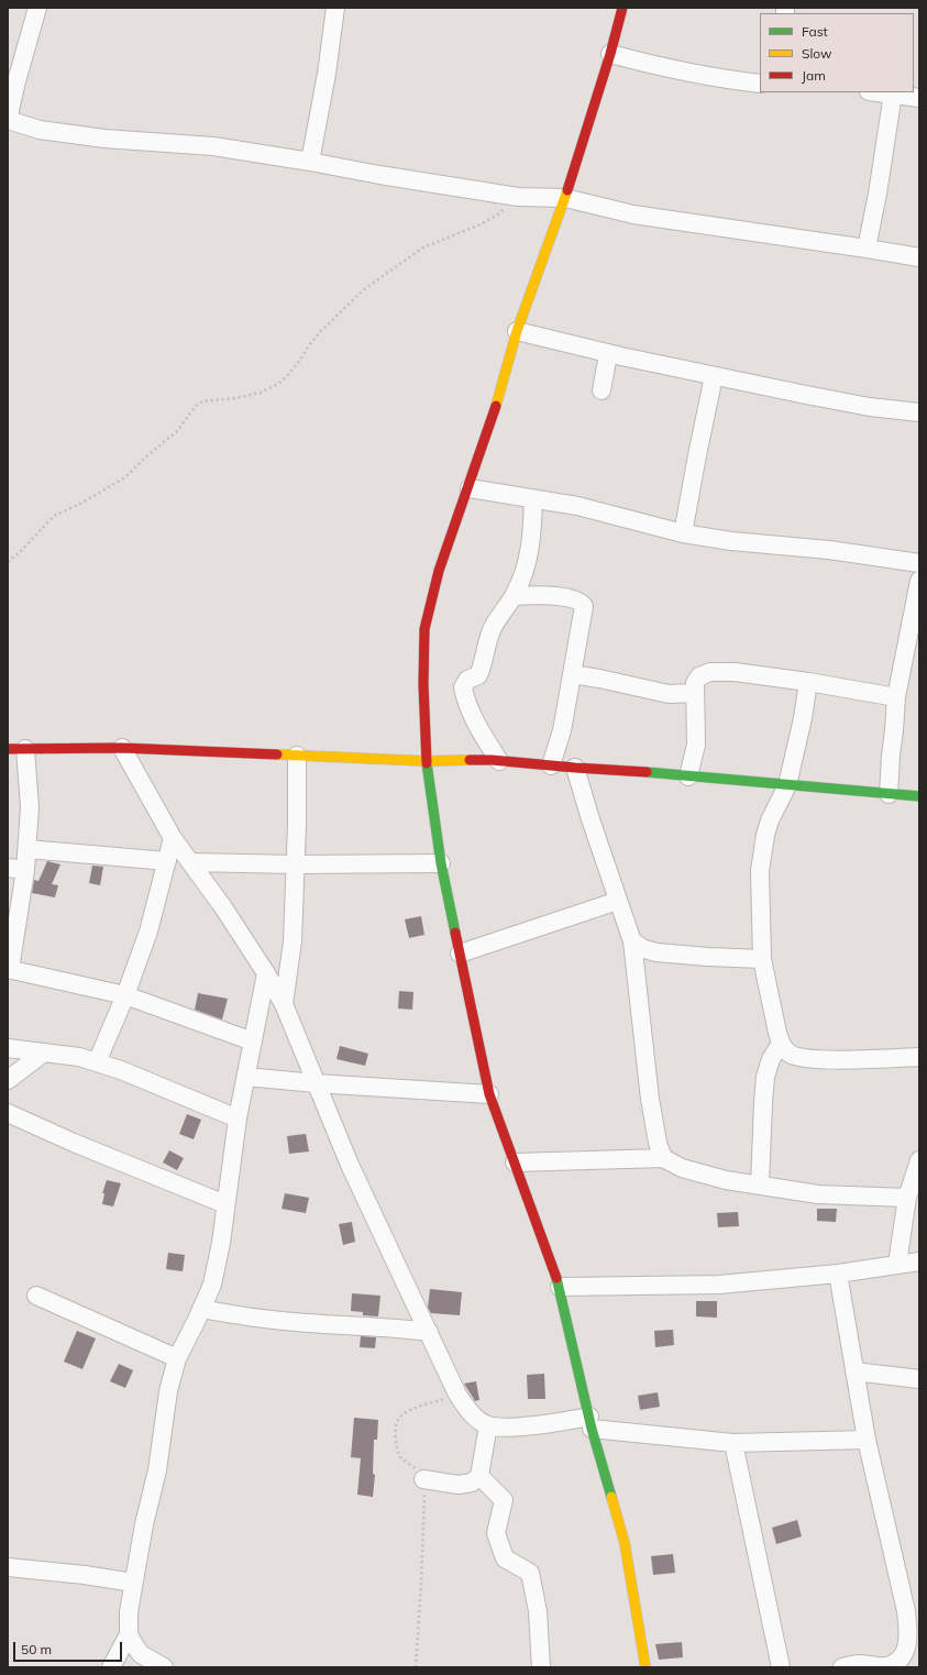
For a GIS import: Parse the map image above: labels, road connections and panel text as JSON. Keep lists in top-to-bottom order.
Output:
{
  "legend": ["Fast", "Slow", "Jam"],
  "scale_bar": "50 m"
}
